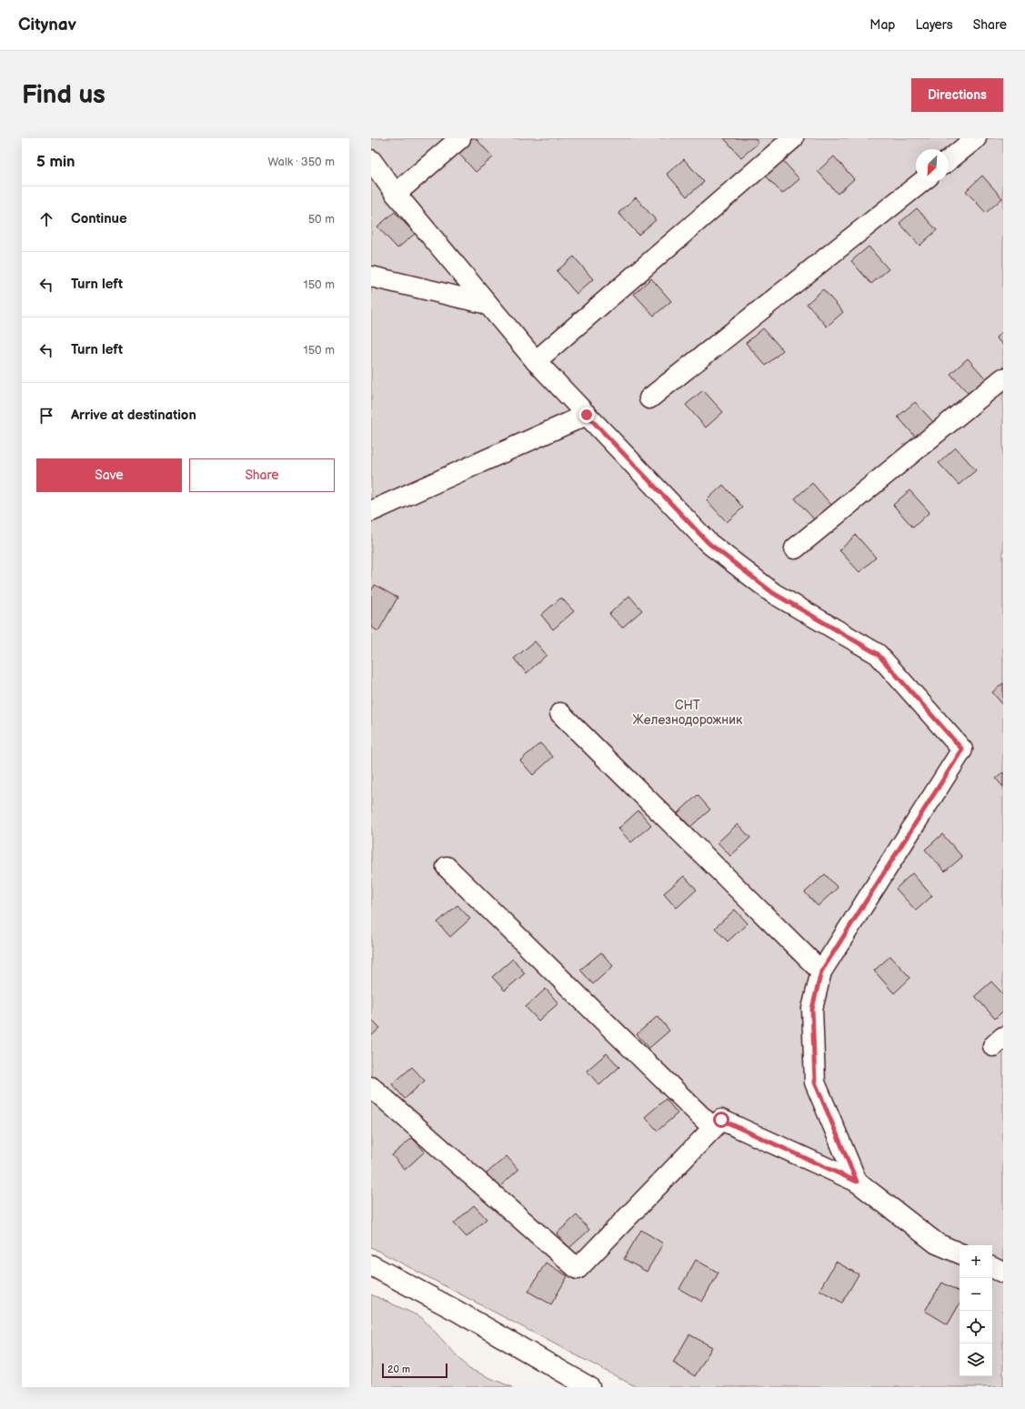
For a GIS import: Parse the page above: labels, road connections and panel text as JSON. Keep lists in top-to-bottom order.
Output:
{
  "parks": ["СНТ Железнодорожник"],
  "scale_bar": "20 m",
  "north": "bottom left",
  "page": {
    "header": "Citynav",
    "nav": ["Map", "Layers", "Share"],
    "buttons": [
      "Directions",
      ["Save", "Share"]
    ],
    "title": "Find us",
    "heading": ["5 min", "Walk · 350 m"],
    "list": [
      ["Continue", "50 m"],
      ["Turn left", "150 m"],
      ["Turn left", "150 m"],
      "Arrive at destination"
    ],
    "map_buttons": ["+", "−"],
    "scale": "20 m"
  }
}
